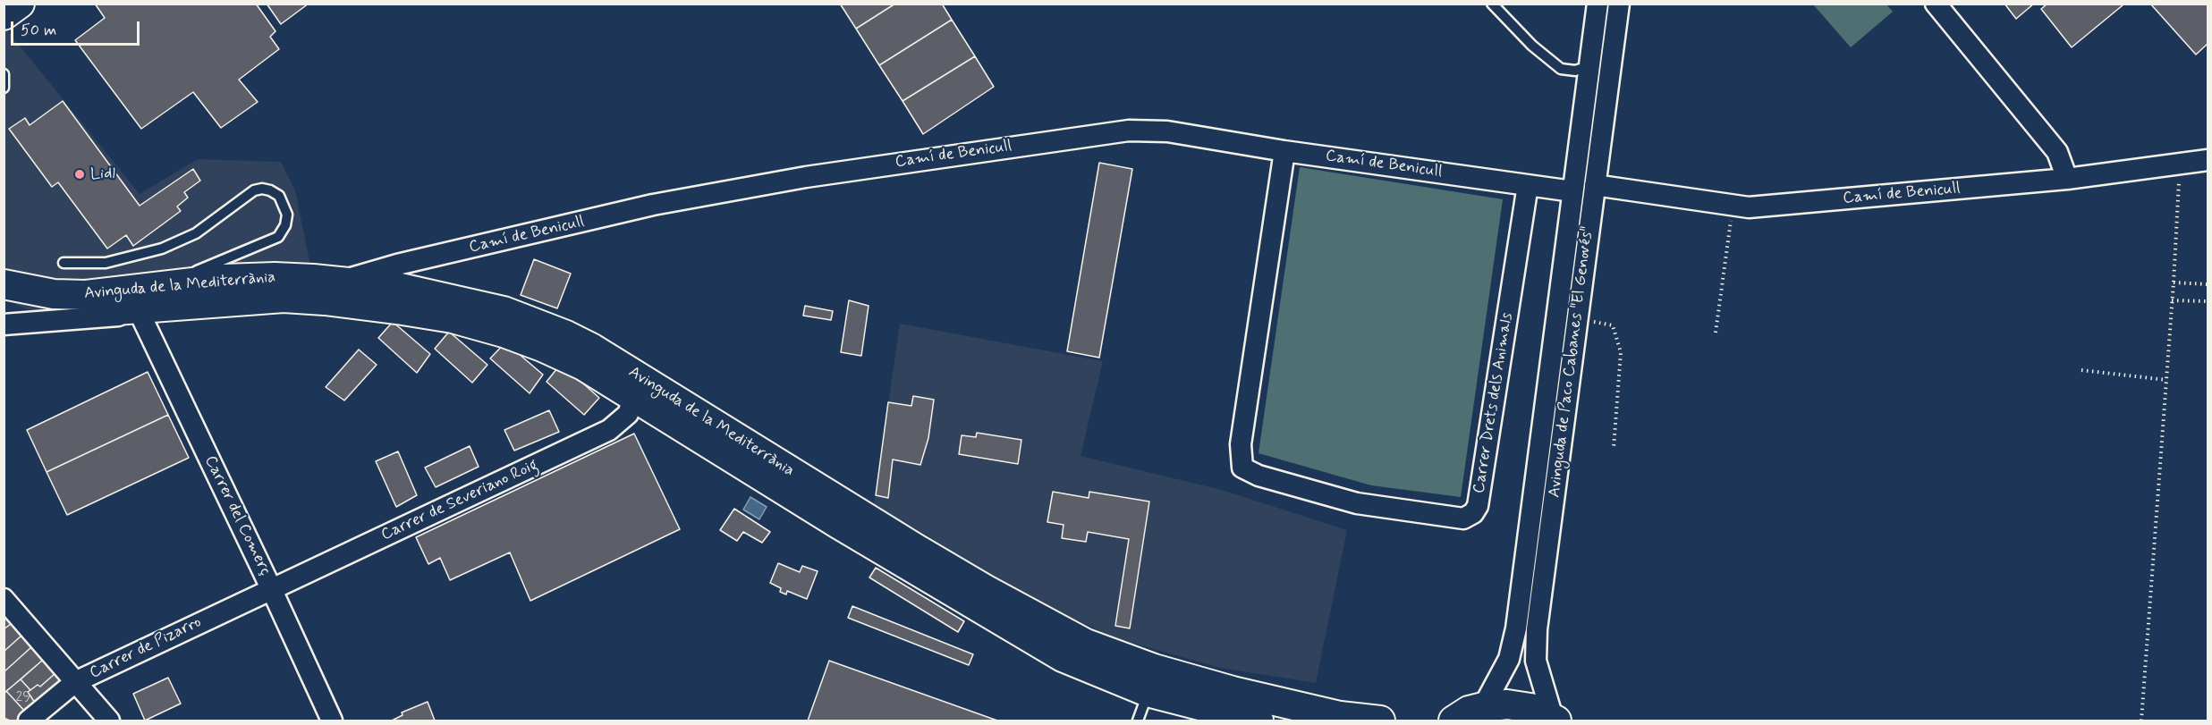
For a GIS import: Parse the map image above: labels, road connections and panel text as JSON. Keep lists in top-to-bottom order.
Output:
{
  "streets": {
    "main road": ["Avinguda de la Mediterrània"],
    "street": [
      "Camí de Benicull",
      "Avinguda de Paco Cabanes \"El Genovés\"",
      "Carrer Drets dels Animals",
      "Carrer de Severiano Roig",
      "Carrer del Comerç",
      "Carrer de Pizarro"
    ]
  },
  "crossings": [
    ["Camí de Benicull", "Avinguda de la Mediterrània"],
    ["Camí de Benicull", "Avinguda de Paco Cabanes \"El Genovés\""],
    ["Camí de Benicull", "Carrer Drets dels Animals"],
    ["Avinguda de la Mediterrània", "Carrer de Severiano Roig"],
    ["Carrer de Severiano Roig", "Carrer del Comerç"],
    ["Carrer de Severiano Roig", "Carrer de Pizarro"],
    ["Carrer del Comerç", "Carrer de Pizarro"]
  ],
  "places": ["Lidl"],
  "house_numbers": ["29"],
  "scale_bar": "50 m"
}
